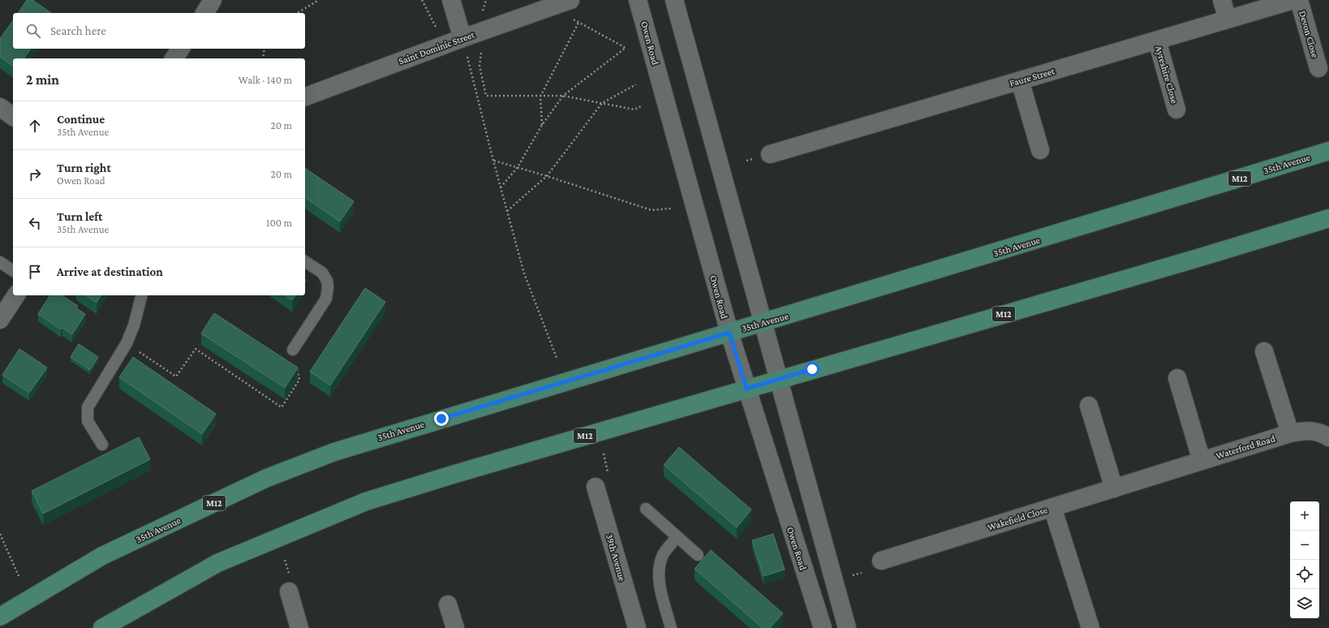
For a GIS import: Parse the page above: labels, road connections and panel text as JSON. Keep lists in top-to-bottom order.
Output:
{
  "streets": {
    "main road": ["35th Avenue", "M12"],
    "street": [
      "Devon Close",
      "Owen Road",
      "Saint Dominic Street",
      "Ayreshire Close",
      "Faure Street",
      "Waterford Road",
      "Wakefield Close",
      "39th Avenue"
    ]
  },
  "crossings": [
    ["Owen Road", "35th Avenue"],
    ["Owen Road", "M12"],
    ["Ayreshire Close", "Faure Street"],
    ["Waterford Road", "Wakefield Close"]
  ],
  "page": {
    "search": "Search here",
    "heading": ["2 min", "Walk · 140 m"],
    "list": [
      ["Continue", "35th Avenue", "20 m"],
      ["Turn right", "Owen Road", "20 m"],
      ["Turn left", "35th Avenue", "100 m"],
      "Arrive at destination"
    ],
    "map_buttons": ["+", "−"]
  }
}
